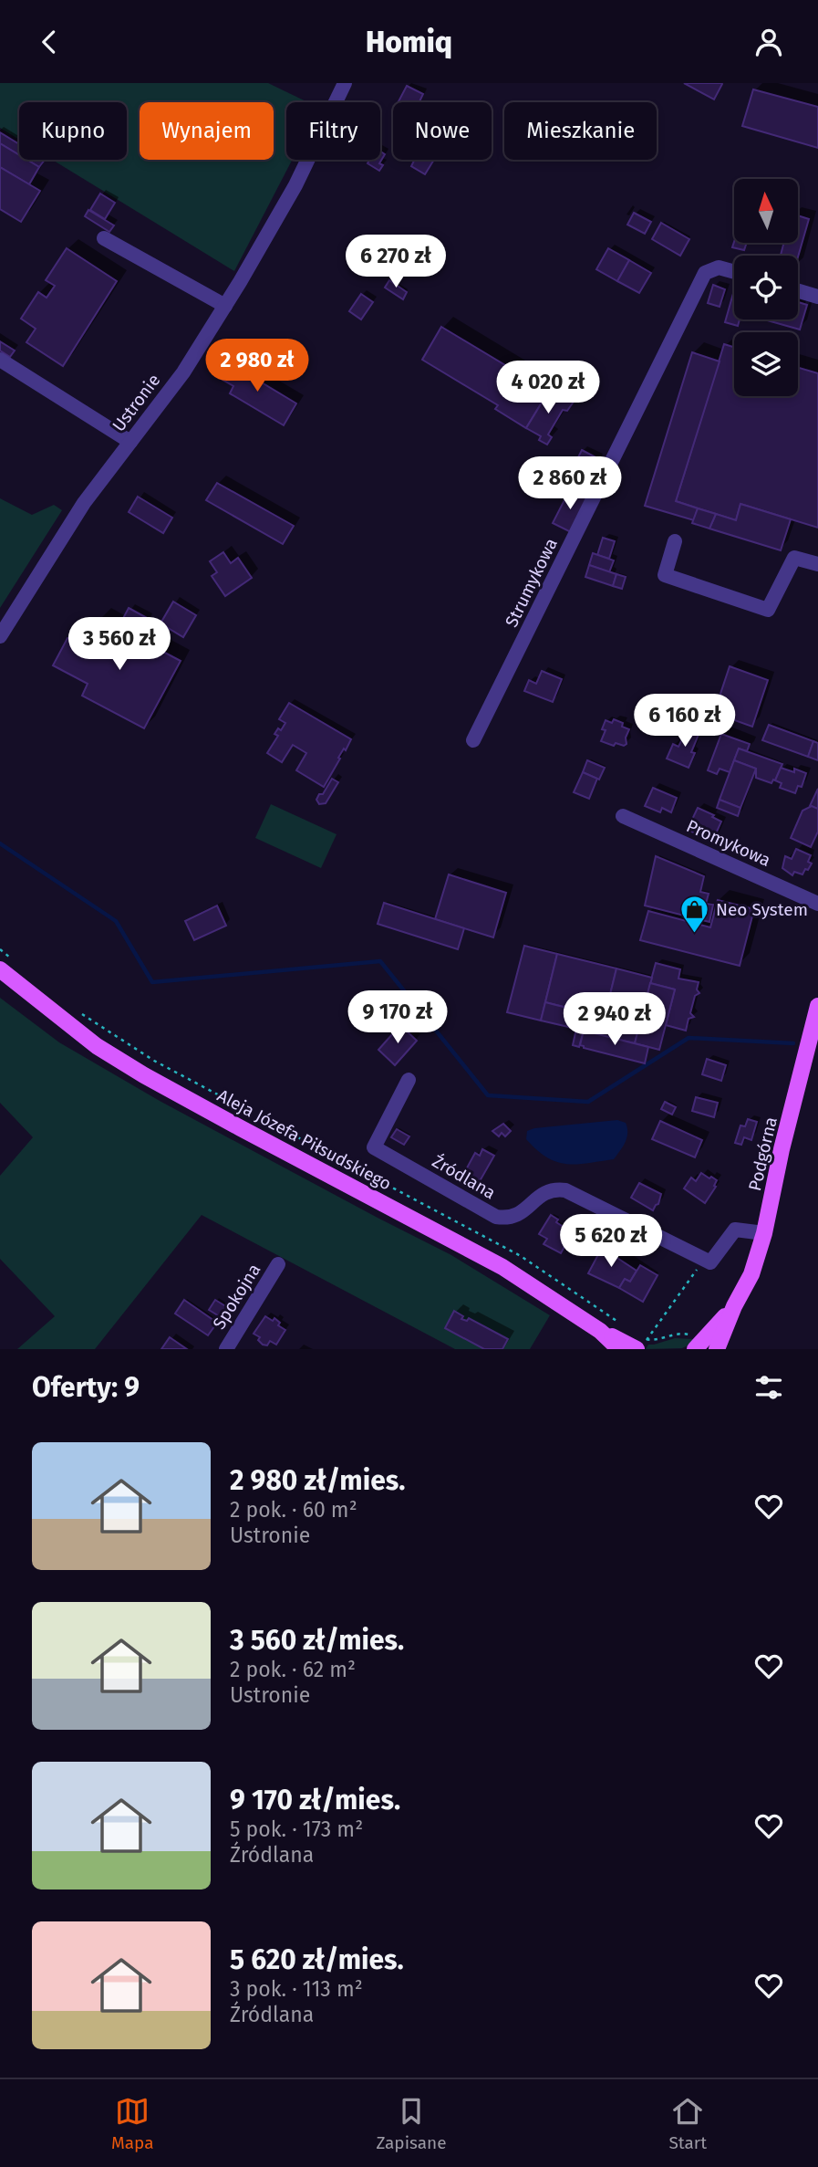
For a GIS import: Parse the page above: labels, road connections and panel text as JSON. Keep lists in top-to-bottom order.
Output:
{
  "streets": {
    "main road": ["Aleja Józefa Piłsudskiego", "Podgórna"],
    "street": [
      "Ustronie",
      "Strumykowa",
      "Promykowa",
      "Źródlana",
      "Spokojna"
    ]
  },
  "places": {
    "shop": ["Neo System"]
  },
  "north": "top",
  "page": {
    "header": "Homiq",
    "chip": [
      "Kupno",
      "Wynajem",
      "Filtry",
      "Nowe",
      "Mieszkanie"
    ],
    "price": [
      "6 270 zł",
      "2 980 zł",
      "4 020 zł",
      "2 860 zł",
      "3 560 zł",
      "6 160 zł",
      "9 170 zł",
      "2 940 zł",
      "5 620 zł"
    ],
    "heading": "Oferty: 9",
    "list": [
      {
        "name": "2 980 zł/mies.",
        "note": "2 pok. · 60 m² · Ustronie"
      },
      {
        "name": "3 560 zł/mies.",
        "note": "2 pok. · 62 m² · Ustronie"
      },
      {
        "name": "9 170 zł/mies.",
        "note": "5 pok. · 173 m² · Źródlana"
      },
      {
        "name": "5 620 zł/mies.",
        "note": "3 pok. · 113 m² · Źródlana"
      }
    ],
    "tabs": ["Mapa", "Zapisane", "Start"]
  }
}
